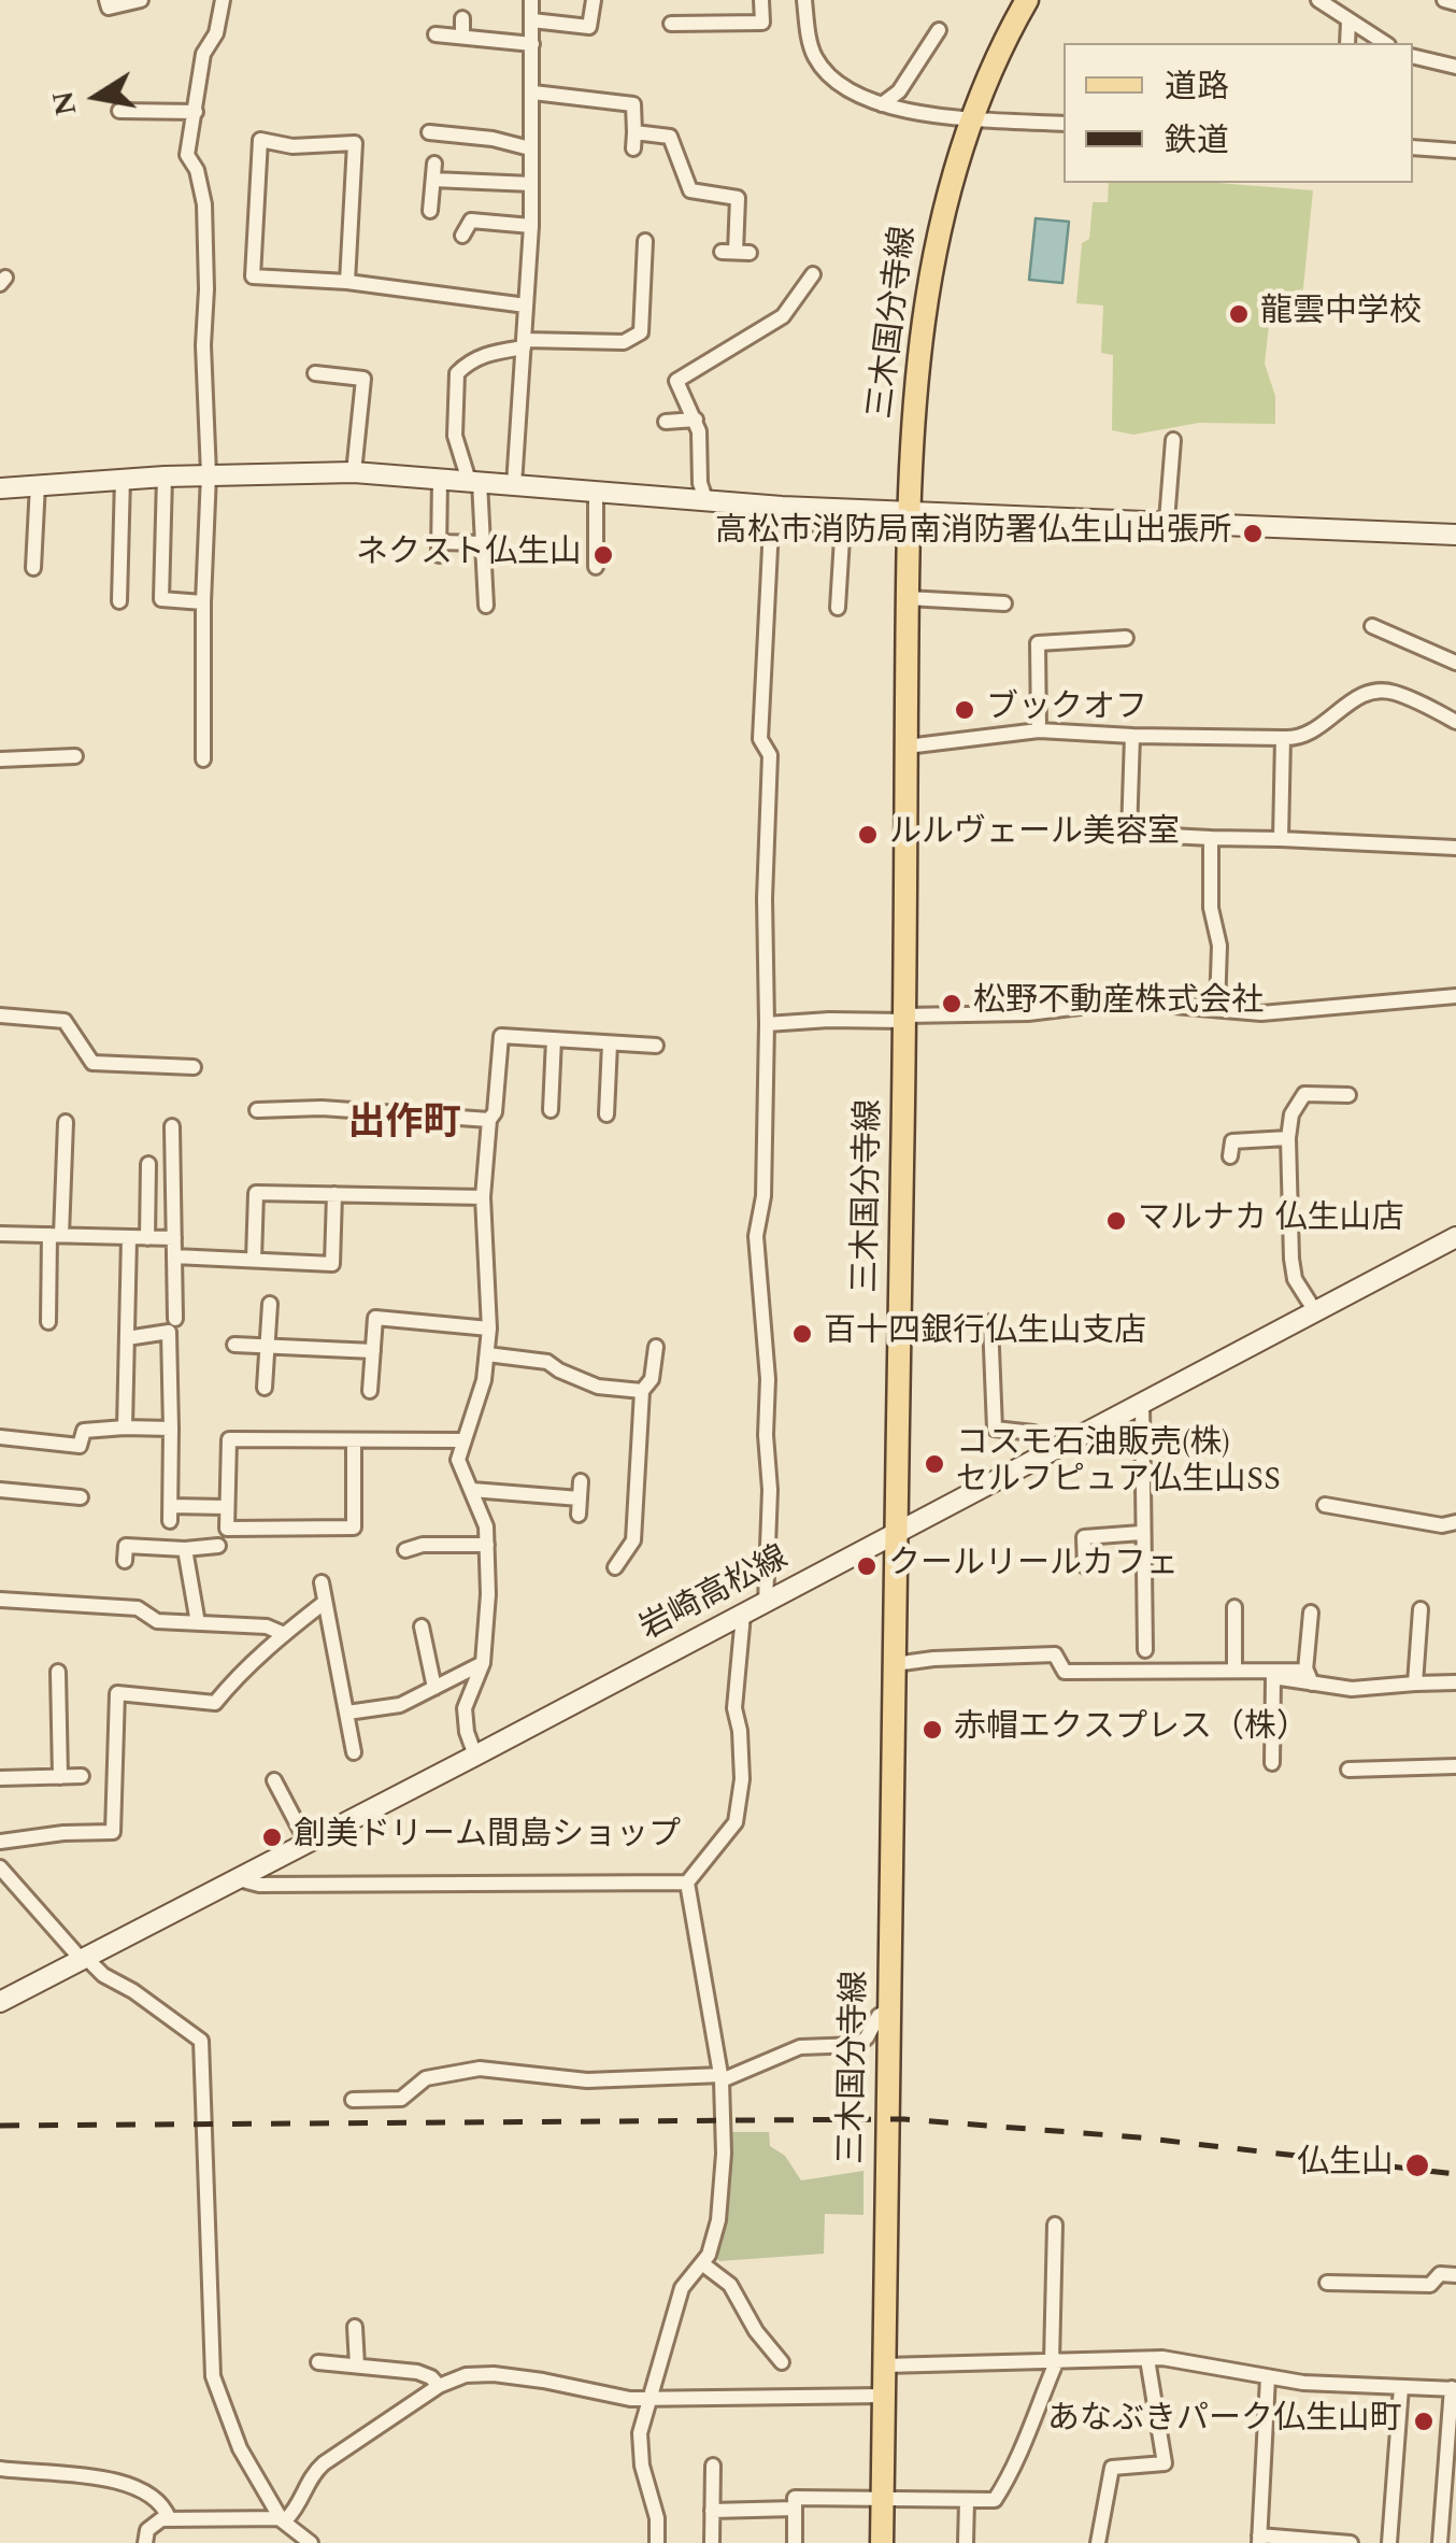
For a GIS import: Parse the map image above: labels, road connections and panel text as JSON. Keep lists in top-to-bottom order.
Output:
{
  "streets": {
    "main road": ["三木国分寺線", "岩崎高松線"]
  },
  "crossings": [
    ["三木国分寺線", "岩崎高松線"]
  ],
  "districts": ["出作町"],
  "places": [
    "龍雲中学校",
    "高松市消防局南消防署仏生山出張所",
    "ネクスト仏生山",
    "ブックオフ",
    "ルルヴェール美容室",
    "松野不動産株式会社",
    "マルナカ 仏生山店",
    "百十四銀行仏生山支店",
    "コスモ石油販売(株) セルフピュア仏生山SS",
    "クールリールカフェ",
    "赤帽エクスプレス（株）",
    "創美ドリーム間島ショップ",
    "仏生山",
    "あなぶきパーク仏生山町"
  ],
  "legend": ["道路", "鉄道"],
  "north": "left"
}
